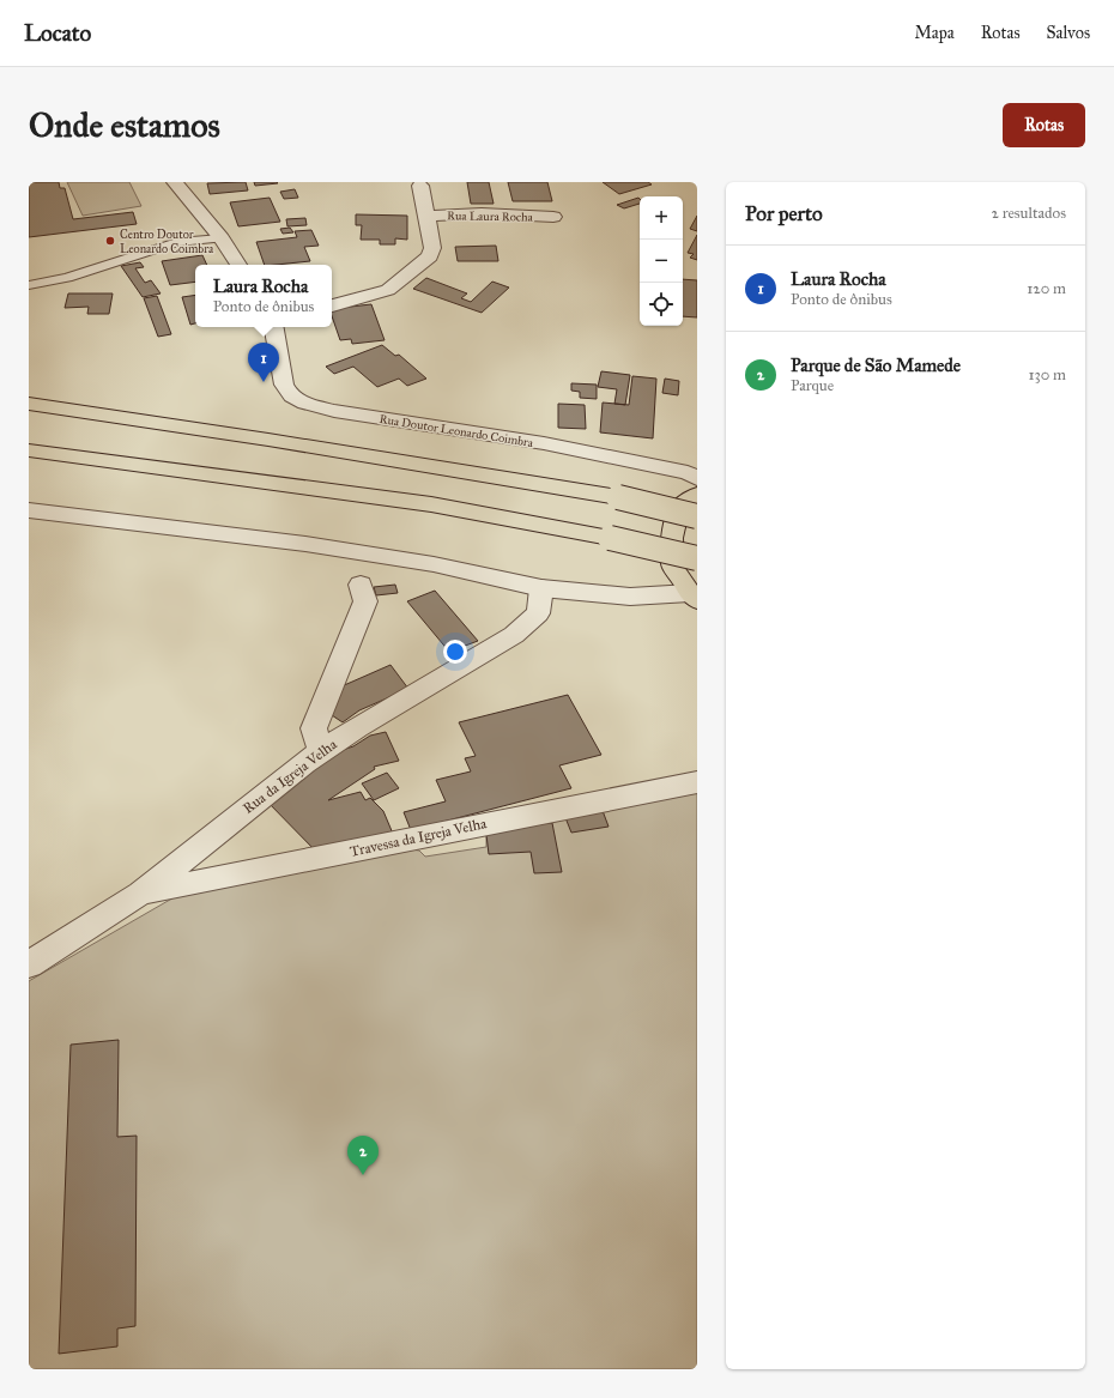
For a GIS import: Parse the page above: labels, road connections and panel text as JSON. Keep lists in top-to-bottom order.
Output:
{
  "streets": {
    "street": [
      "Rua Laura Rocha",
      "Rua Doutor Leonardo Coimbra",
      "Rua da Igreja Velha",
      "Travessa da Igreja Velha"
    ]
  },
  "crossings": [
    ["Rua da Igreja Velha", "Travessa da Igreja Velha"]
  ],
  "places": ["Centro Doutor Leonardo Coimbra"],
  "page": {
    "header": "Locato",
    "nav": ["Mapa", "Rotas", "Salvos"],
    "buttons": "Rotas",
    "title": "Onde estamos",
    "heading": ["Por perto", "2 resultados"],
    "map_buttons": ["+", "−"],
    "list": [
      {
        "mark": "1",
        "name": "Laura Rocha",
        "note": "Ponto de ônibus",
        "value": "120 m"
      },
      {
        "mark": "2",
        "name": "Parque de São Mamede",
        "note": "Parque",
        "value": "130 m"
      }
    ],
    "popup": ["Laura Rocha", "Ponto de ônibus"],
    "pins": ["1", "2"]
  }
}
